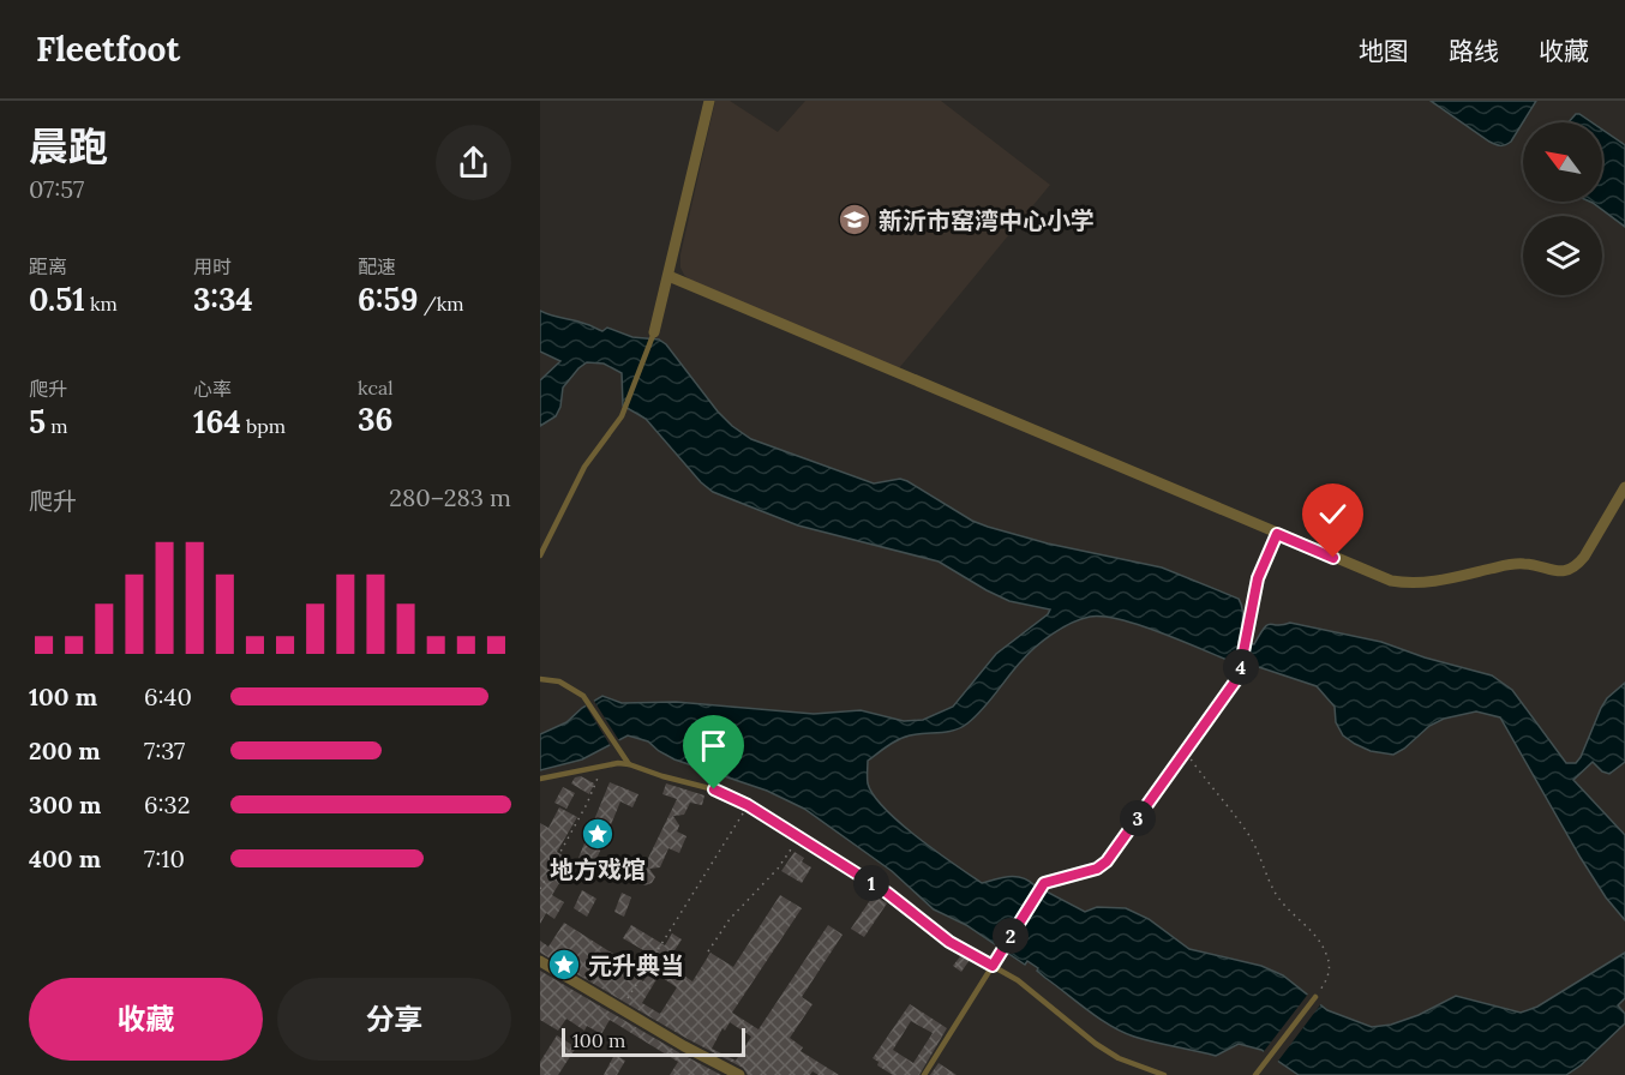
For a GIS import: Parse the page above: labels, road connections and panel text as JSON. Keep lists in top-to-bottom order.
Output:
{
  "places": {
    "school or university": ["新沂市窑湾中心小学"],
    "place": ["地方戏馆", "元升典当"]
  },
  "scale_bar": "100 m",
  "north": "top left",
  "page": {
    "header": "Fleetfoot",
    "nav": ["地图", "路线", "收藏"],
    "heading": ["晨跑", "07:57"],
    "stats": [
      ["距离", "0.51 km"],
      ["用时", "3:34"],
      ["配速", "6:59 /km"],
      ["爬升", "5 m"],
      ["心率", "164 bpm"],
      ["kcal", "36"]
    ],
    "chart": ["爬升", "280–283 m"],
    "pins": [
      "4",
      "3",
      "1",
      "2"
    ],
    "list": [
      {
        "name": "100 m",
        "note": "6:40"
      },
      {
        "name": "200 m",
        "note": "7:37"
      },
      {
        "name": "300 m",
        "note": "6:32"
      },
      {
        "name": "400 m",
        "note": "7:10"
      }
    ],
    "buttons": ["收藏", "分享"],
    "scale": "100 m"
  }
}
